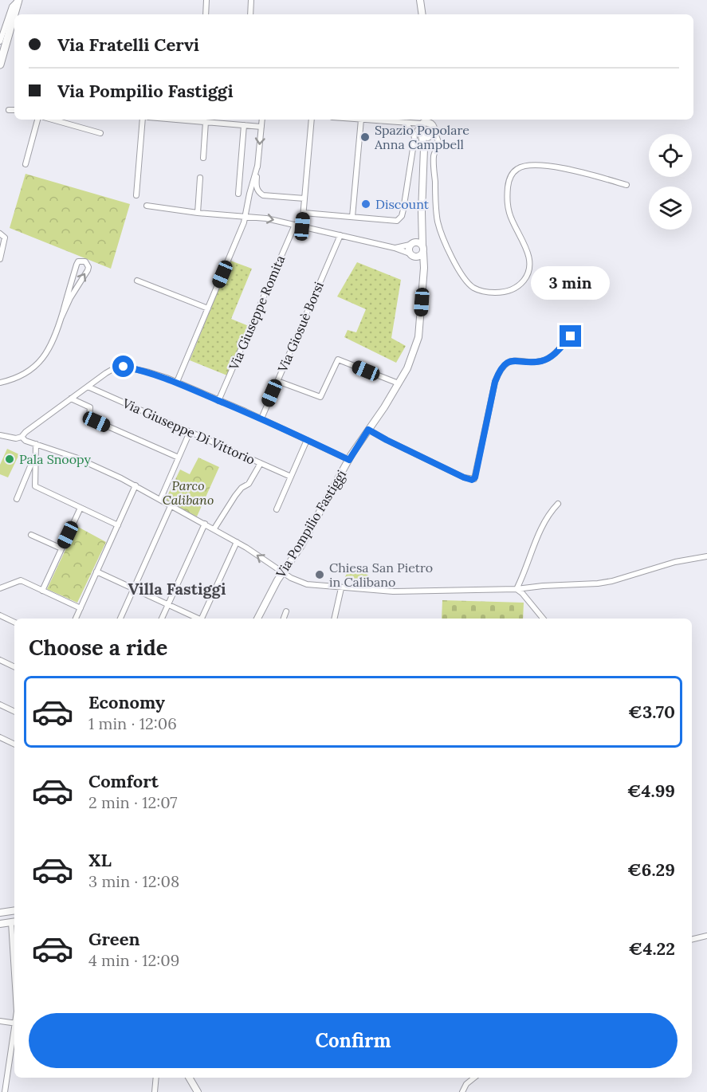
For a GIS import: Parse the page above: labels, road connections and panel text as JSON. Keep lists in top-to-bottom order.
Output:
{
  "streets": {
    "street": [
      "Via Giuseppe Romita",
      "Via Giosuè Borsi",
      "Via Giuseppe Di Vittorio",
      "Via Pompilio Fastiggi"
    ]
  },
  "districts": ["Villa Fastiggi"],
  "parks": ["Parco Calibano"],
  "places": [
    "Spazio Popolare Anna Campbell",
    "Discount",
    "Pala Snoopy",
    "Chiesa San Pietro in Calibano"
  ],
  "page": {
    "banner": ["Via Fratelli Cervi", "Via Pompilio Fastiggi"],
    "bubble": "3 min",
    "heading": "Choose a ride",
    "list": [
      {
        "name": "Economy",
        "note": "1 min · 12:06",
        "value": "€3.70"
      },
      {
        "name": "Comfort",
        "note": "2 min · 12:07",
        "value": "€4.99"
      },
      {
        "name": "XL",
        "note": "3 min · 12:08",
        "value": "€6.29"
      },
      {
        "name": "Green",
        "note": "4 min · 12:09",
        "value": "€4.22"
      }
    ],
    "buttons": "Confirm"
  }
}
